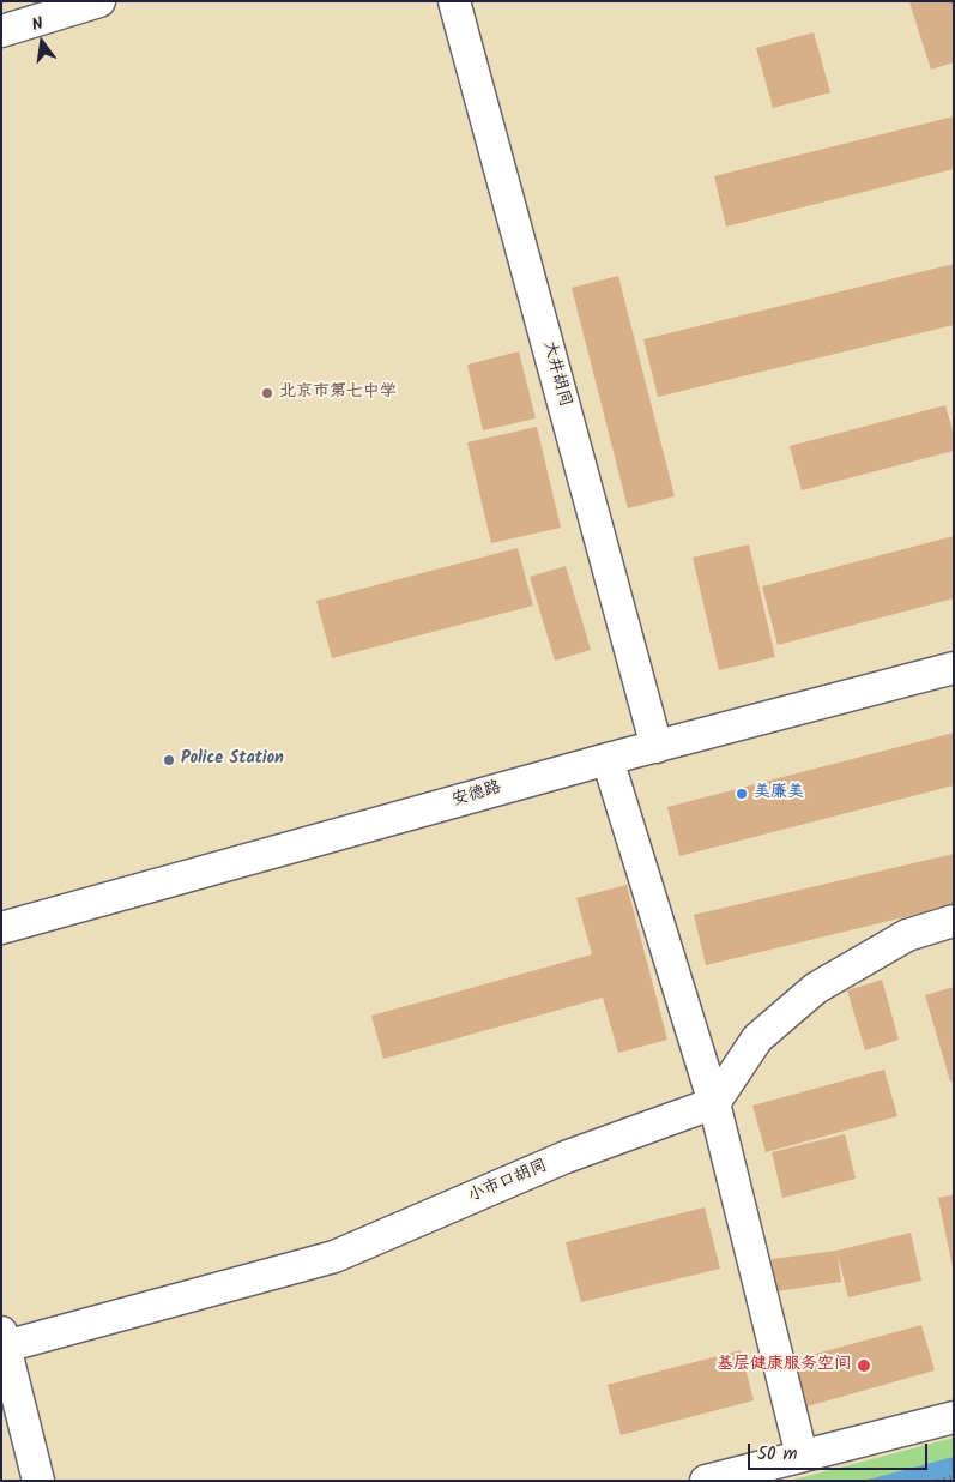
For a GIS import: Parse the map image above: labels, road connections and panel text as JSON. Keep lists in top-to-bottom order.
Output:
{
  "streets": {
    "street": ["大井胡同", "安德路", "小市口胡同"]
  },
  "crossings": [
    ["大井胡同", "安德路"]
  ],
  "places": [
    "北京市第七中学",
    "Police Station",
    "美廉美",
    "基层健康服务空间"
  ],
  "scale_bar": "50 m",
  "north": "top"
}
